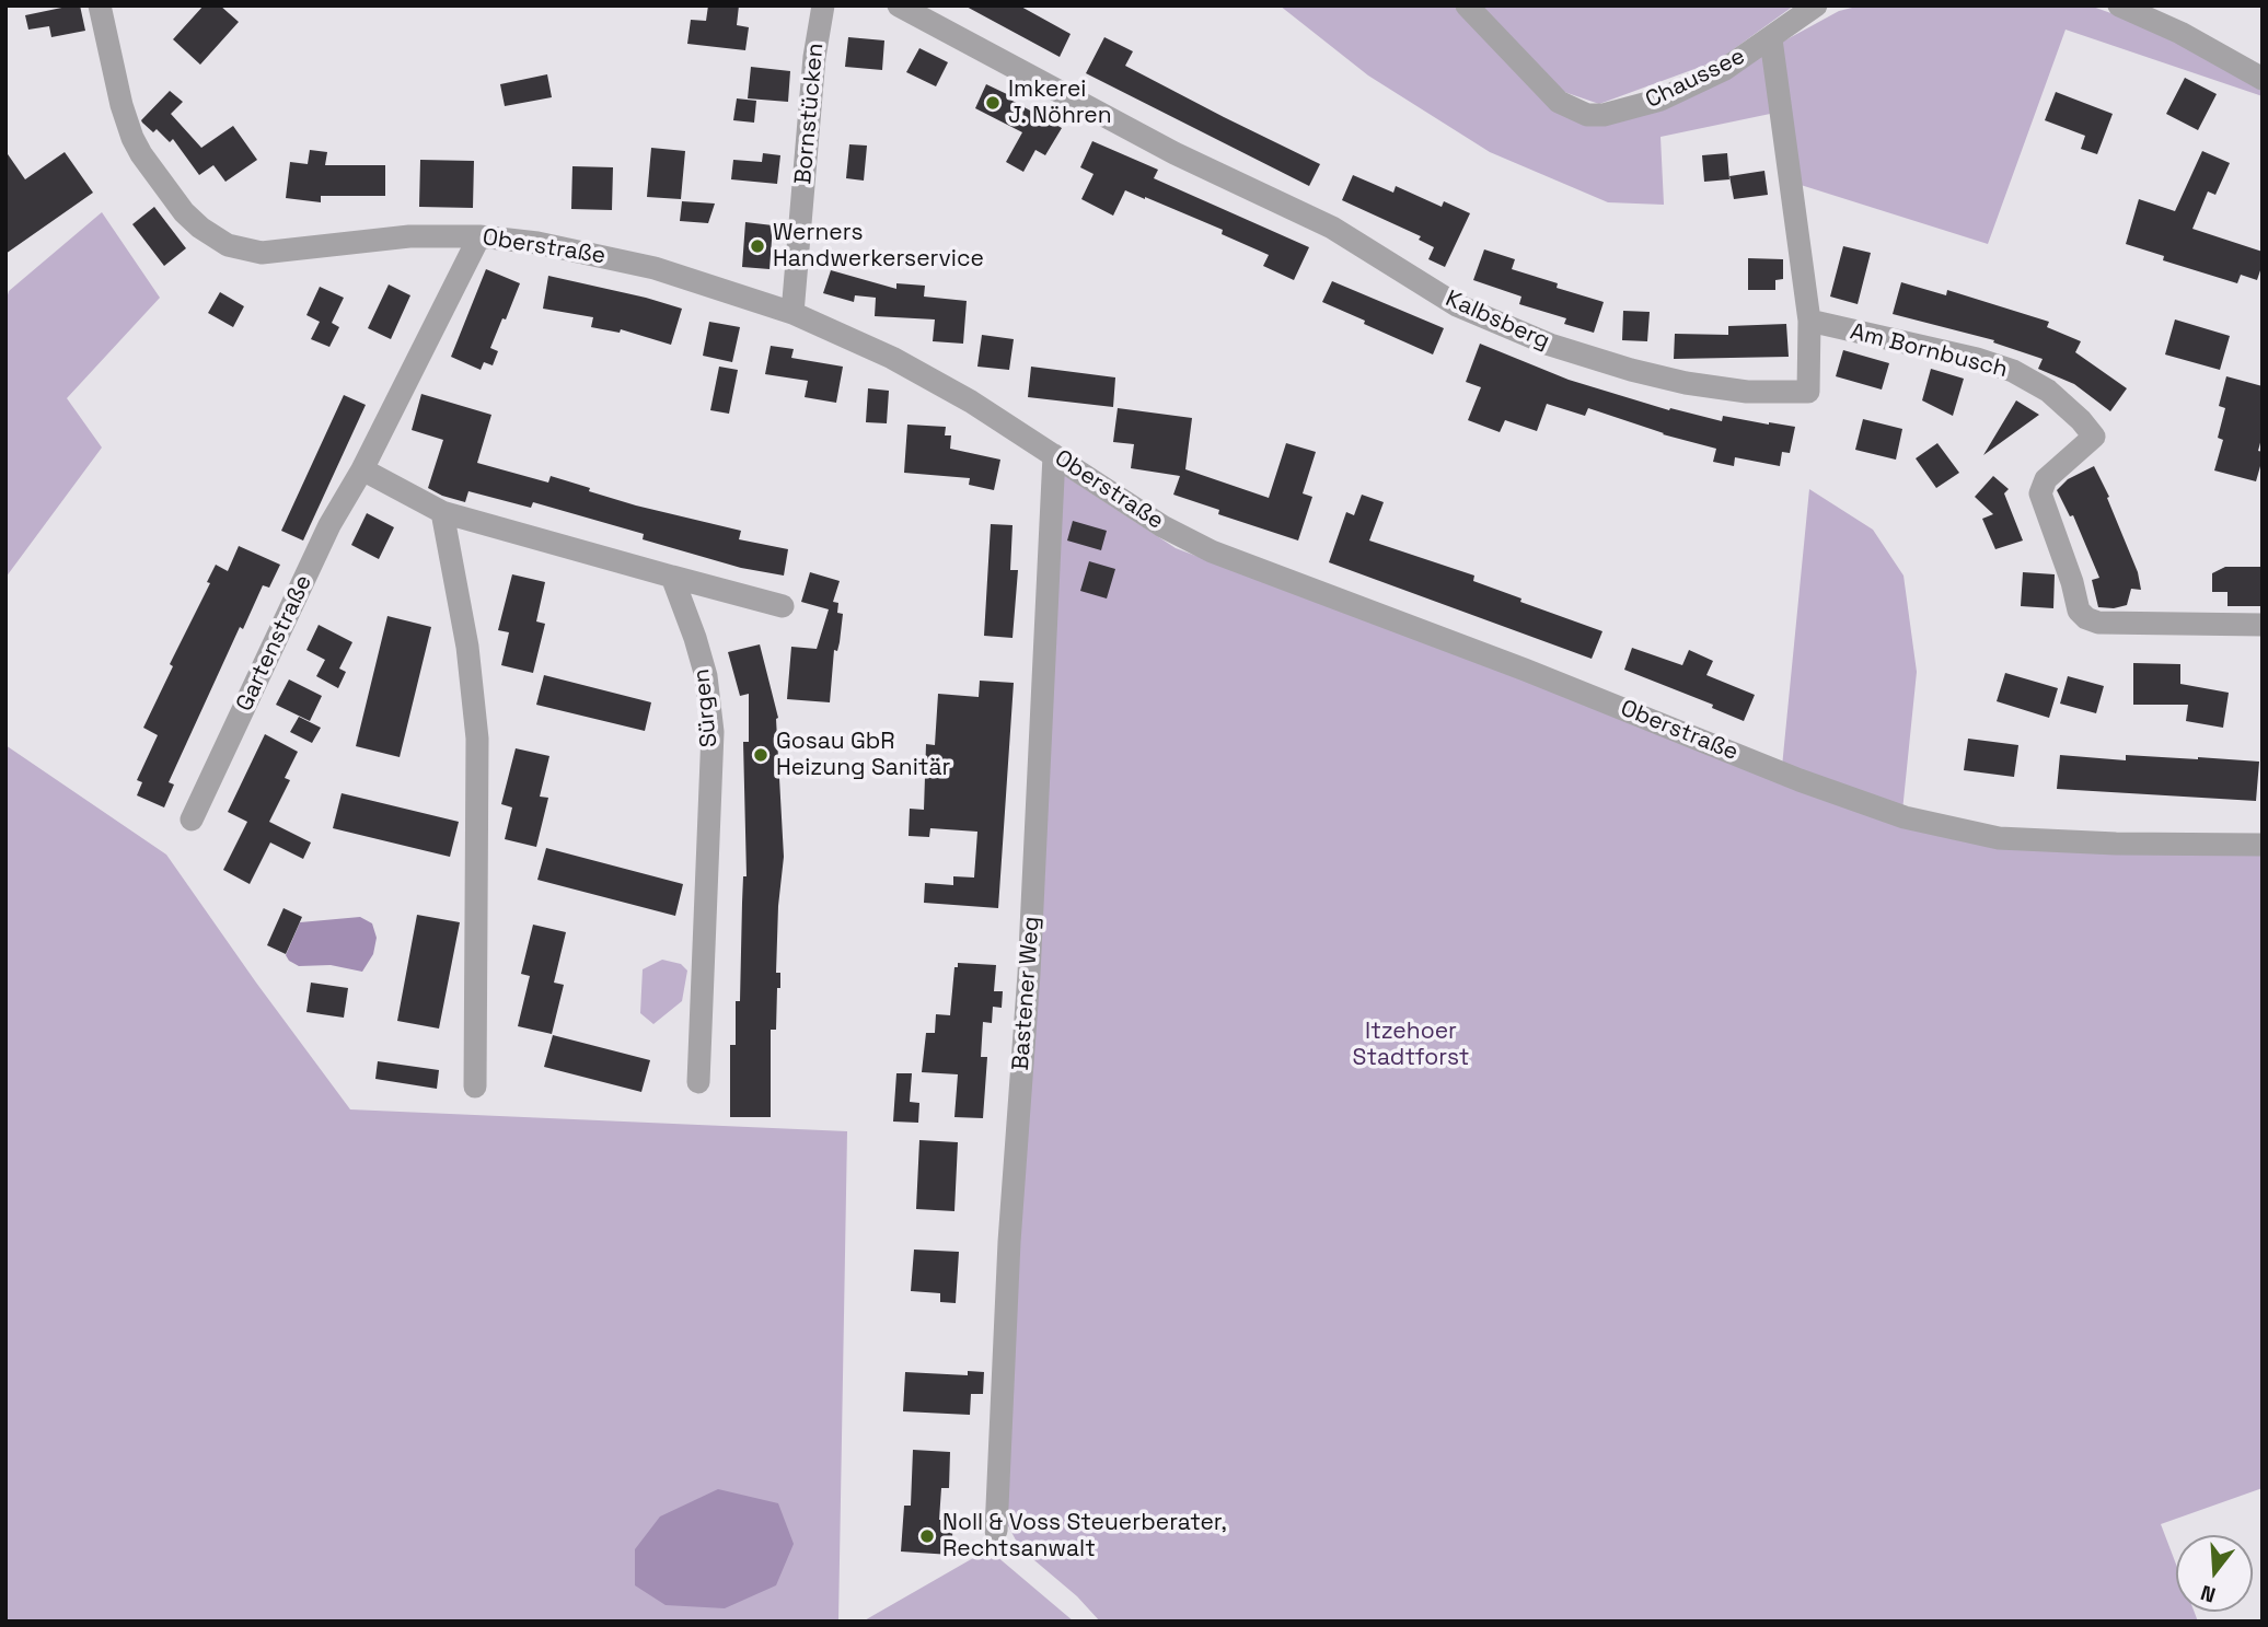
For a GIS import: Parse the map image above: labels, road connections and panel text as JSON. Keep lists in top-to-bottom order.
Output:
{
  "streets": {
    "street": [
      "Chaussee",
      "Bornstücken",
      "Oberstraße",
      "Kalbsberg",
      "Am Bornbusch",
      "Gartenstraße",
      "Sürgen",
      "Bastener Weg"
    ]
  },
  "crossings": [
    ["Chaussee", "Kalbsberg"],
    ["Bornstücken", "Oberstraße"],
    ["Oberstraße", "Bastener Weg"],
    ["Kalbsberg", "Am Bornbusch"]
  ],
  "parks": ["Itzehoer Stadtforst"],
  "places": [
    "Imkerei J. Nöhren",
    "Werners Handwerkerservice",
    "Gosau GbR Heizung Sanitär",
    "Noll & Voss Steuerberater, Rechtsanwalt"
  ],
  "north": "bottom"
}
